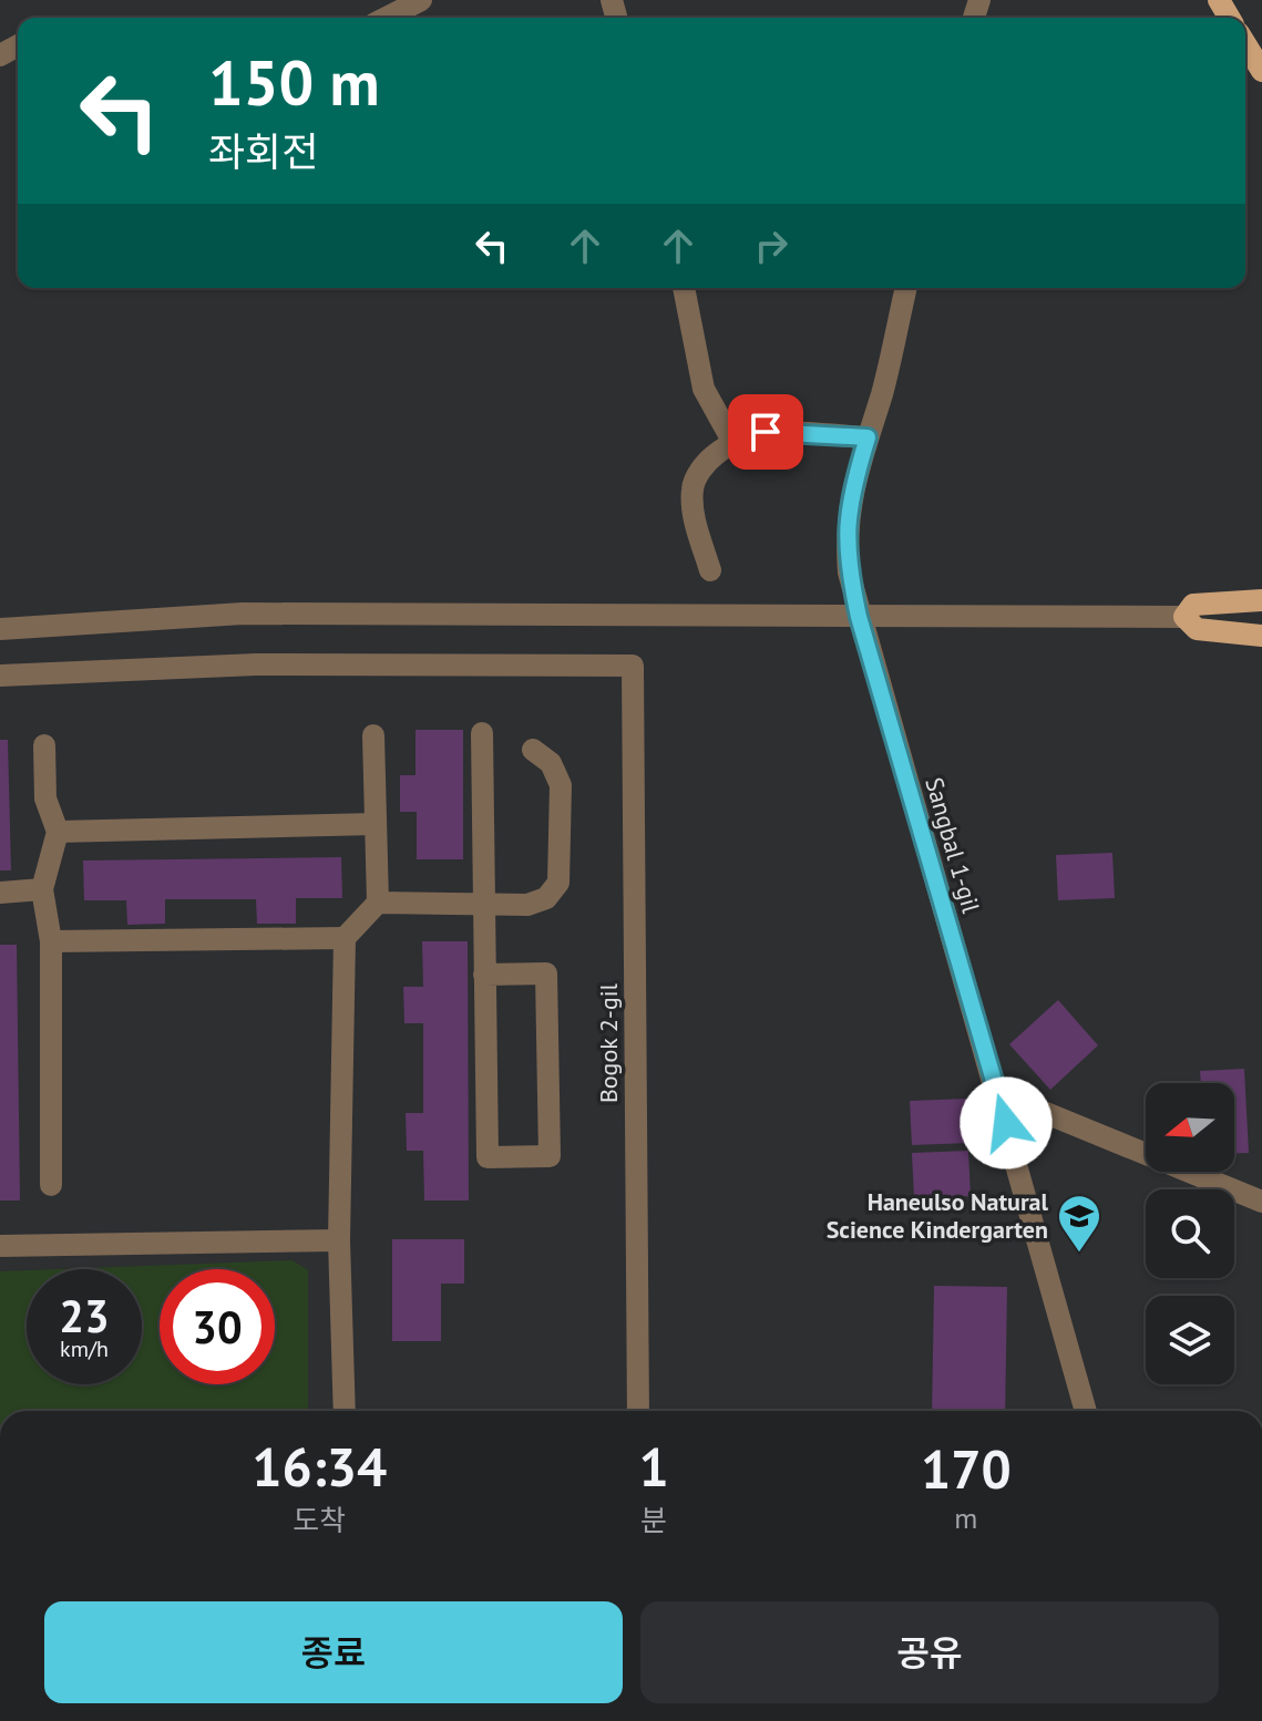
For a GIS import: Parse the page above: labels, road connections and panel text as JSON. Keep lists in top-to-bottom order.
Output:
{
  "streets": {
    "street": ["Sangbal 1-gil", "Bogok 2-gil"]
  },
  "places": {
    "school or university": ["Haneulso Natural Science Kindergarten"]
  },
  "north": "left",
  "page": {
    "turn": ["150 m", "좌회전"],
    "speed": "23 km/h",
    "limit": "30",
    "eta": [
      "16:34",
      "도착",
      "1",
      "분",
      "170",
      "m"
    ],
    "buttons": ["종료", "공유"]
  }
}
